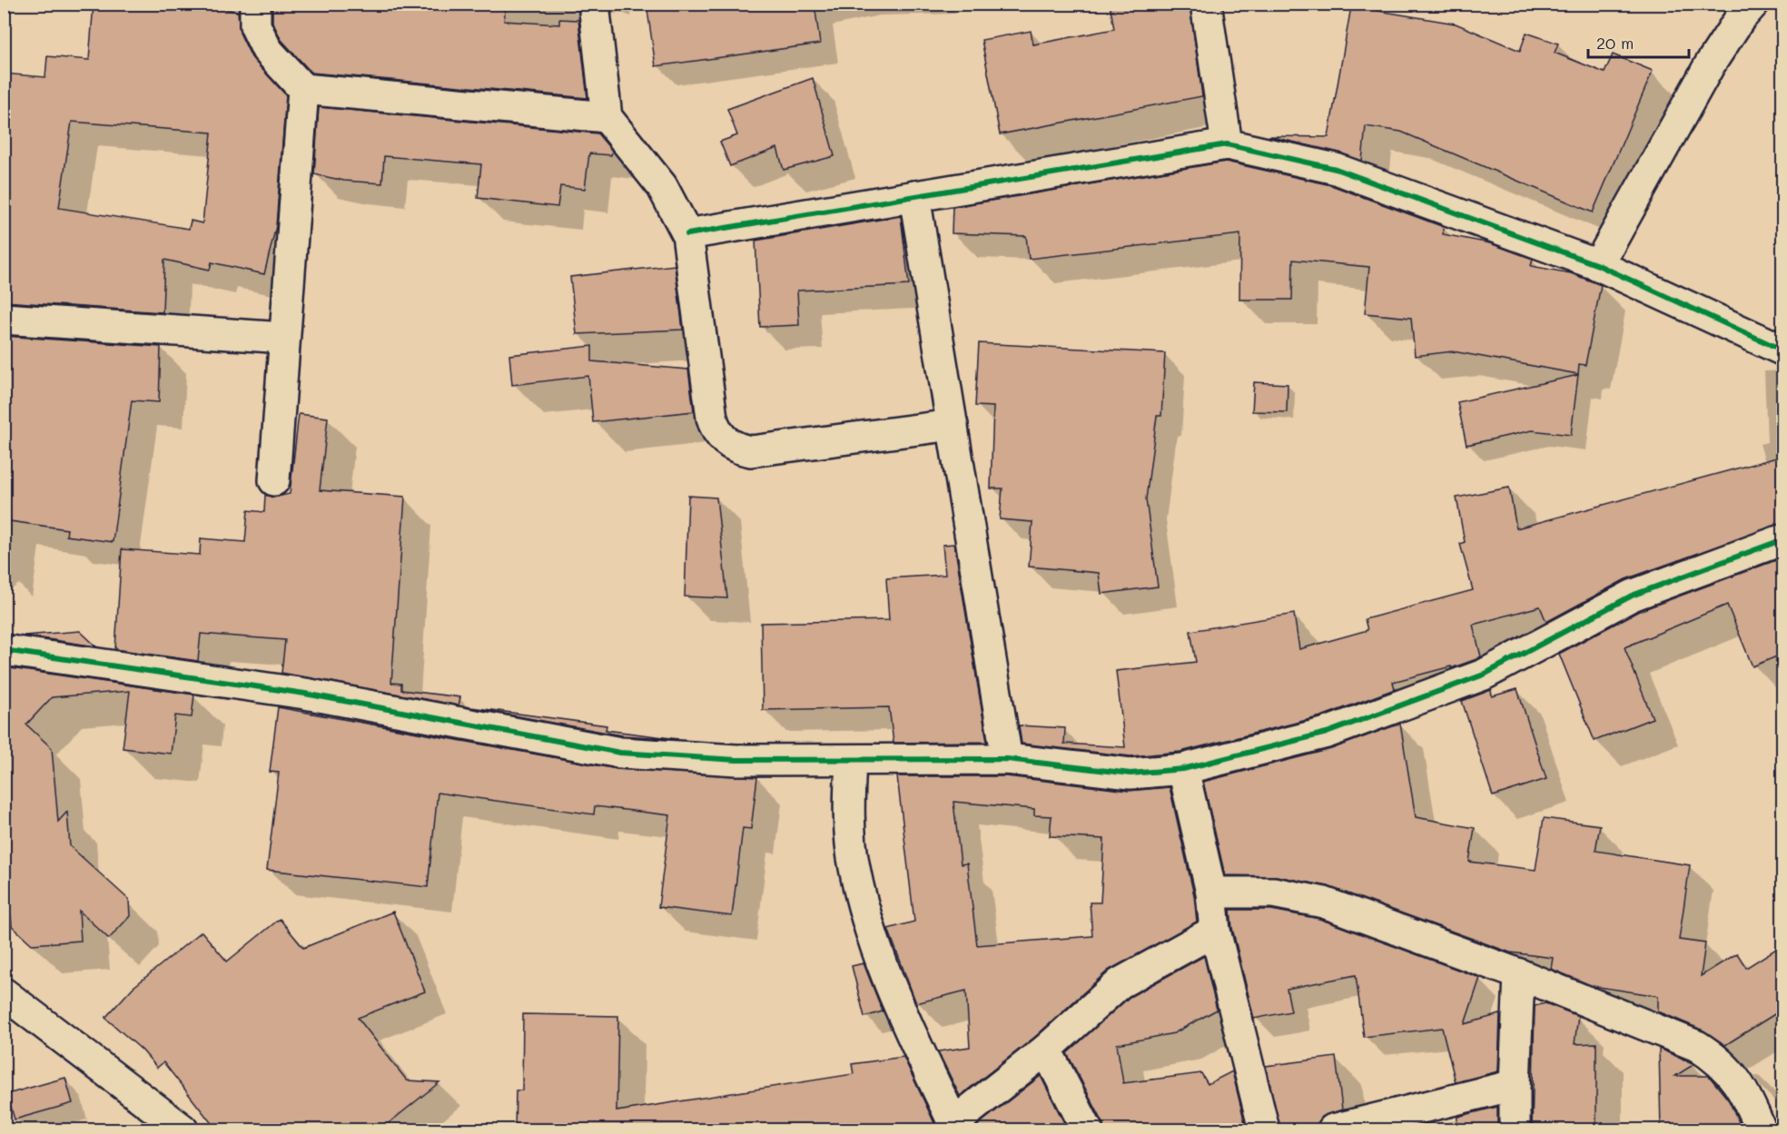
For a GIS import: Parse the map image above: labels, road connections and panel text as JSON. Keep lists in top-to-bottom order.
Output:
{
  "scale_bar": "20 m"
}
